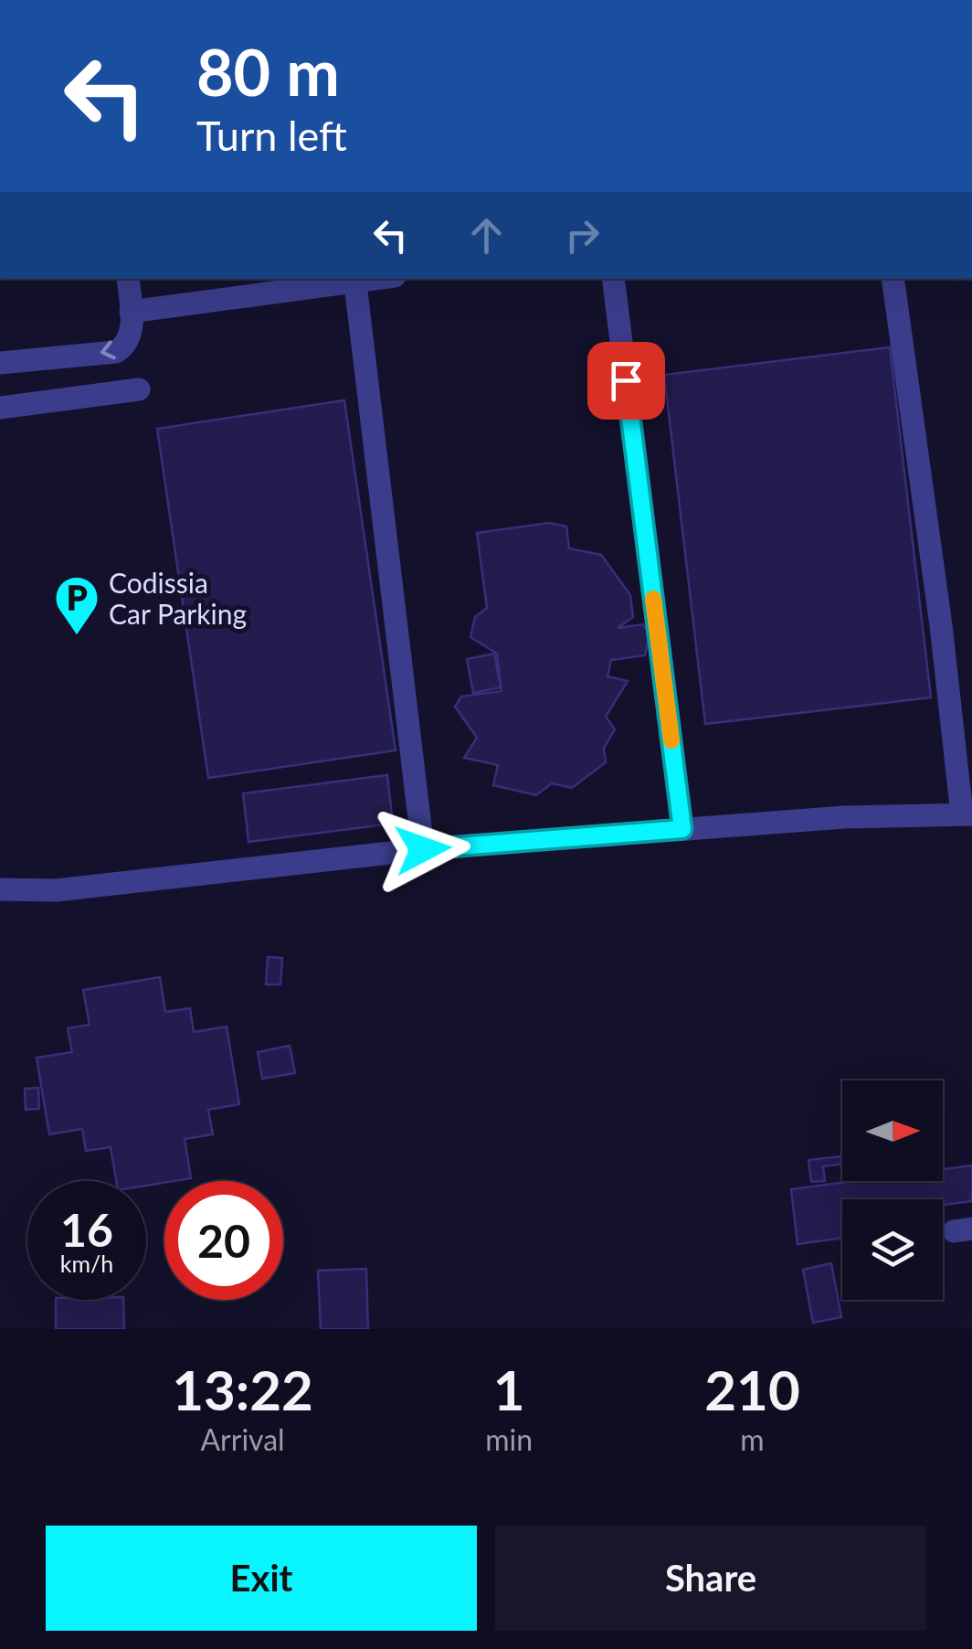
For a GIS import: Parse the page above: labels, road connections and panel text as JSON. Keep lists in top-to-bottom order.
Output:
{
  "places": {
    "parking": ["Codissia Car Parking"]
  },
  "north": "right",
  "page": {
    "turn": ["80 m", "Turn left"],
    "speed": "16 km/h",
    "limit": "20",
    "eta": [
      "13:22",
      "Arrival",
      "1",
      "min",
      "210",
      "m"
    ],
    "buttons": ["Exit", "Share"]
  }
}
